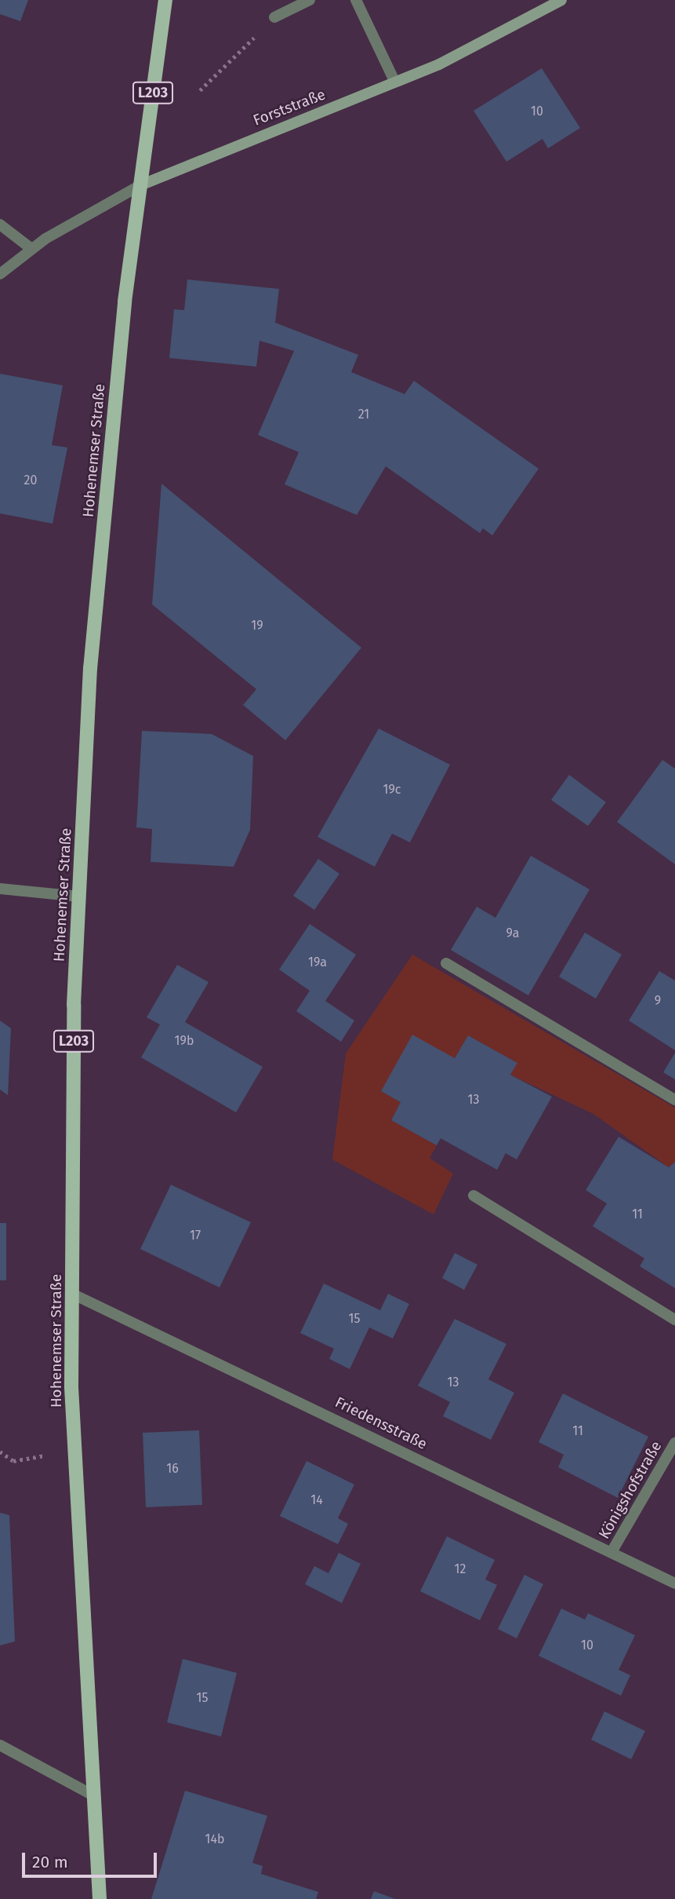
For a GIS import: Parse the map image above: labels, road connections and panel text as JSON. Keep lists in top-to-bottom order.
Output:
{
  "streets": {
    "main road": ["L203", "Hohenemser Straße"],
    "street": ["Forststraße", "Friedensstraße", "Königshofstraße"]
  },
  "crossings": [
    ["Forststraße", "Hohenemser Straße"],
    ["Hohenemser Straße", "Friedensstraße"],
    ["Friedensstraße", "Königshofstraße"]
  ],
  "house_numbers": [
    "10",
    "21",
    "20",
    "19",
    "19c",
    "9a",
    "19a",
    "9",
    "19b",
    "13",
    "11",
    "17",
    "15",
    "13",
    "11",
    "16",
    "14",
    "12",
    "10",
    "15",
    "14b"
  ],
  "scale_bar": "20 m"
}
